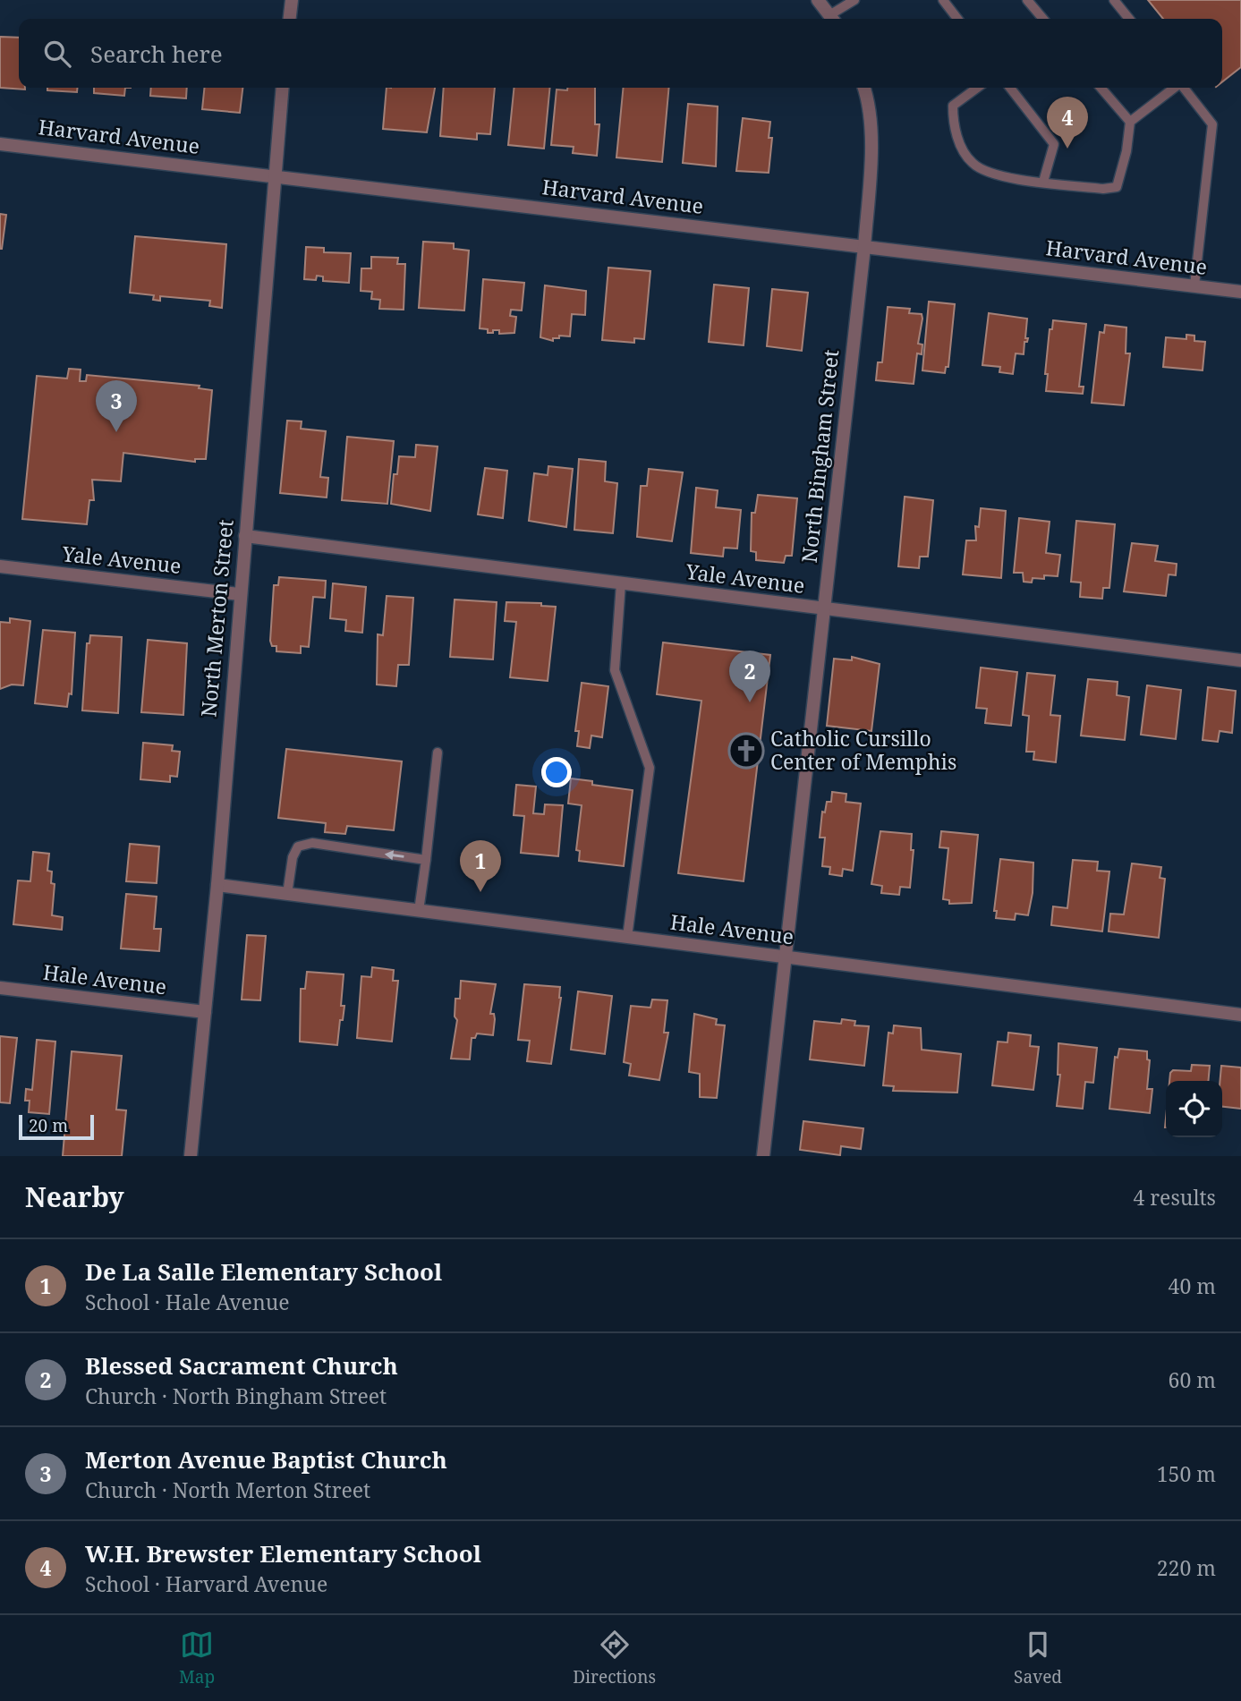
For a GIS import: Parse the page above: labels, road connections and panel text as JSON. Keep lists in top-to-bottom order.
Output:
{
  "streets": {
    "street": [
      "Harvard Avenue",
      "North Bingham Street",
      "Yale Avenue",
      "North Merton Street",
      "Hale Avenue"
    ]
  },
  "crossings": [
    ["Harvard Avenue", "North Bingham Street"],
    ["Harvard Avenue", "North Merton Street"],
    ["North Bingham Street", "Yale Avenue"],
    ["North Bingham Street", "Hale Avenue"],
    ["Yale Avenue", "North Merton Street"],
    ["North Merton Street", "Hale Avenue"]
  ],
  "places": {
    "church": ["Catholic Cursillo Center of Memphis"]
  },
  "scale_bar": "20 m",
  "page": {
    "search": "Search here",
    "pins": [
      "4",
      "3",
      "2",
      "1"
    ],
    "scale": "20 m",
    "heading": ["Nearby", "4 results"],
    "list": [
      {
        "mark": "1",
        "name": "De La Salle Elementary School",
        "note": "School · Hale Avenue",
        "value": "40 m"
      },
      {
        "mark": "2",
        "name": "Blessed Sacrament Church",
        "note": "Church · North Bingham Street",
        "value": "60 m"
      },
      {
        "mark": "3",
        "name": "Merton Avenue Baptist Church",
        "note": "Church · North Merton Street",
        "value": "150 m"
      },
      {
        "mark": "4",
        "name": "W.H. Brewster Elementary School",
        "note": "School · Harvard Avenue",
        "value": "220 m"
      }
    ],
    "nav": ["Map", "Directions", "Saved"]
  }
}
